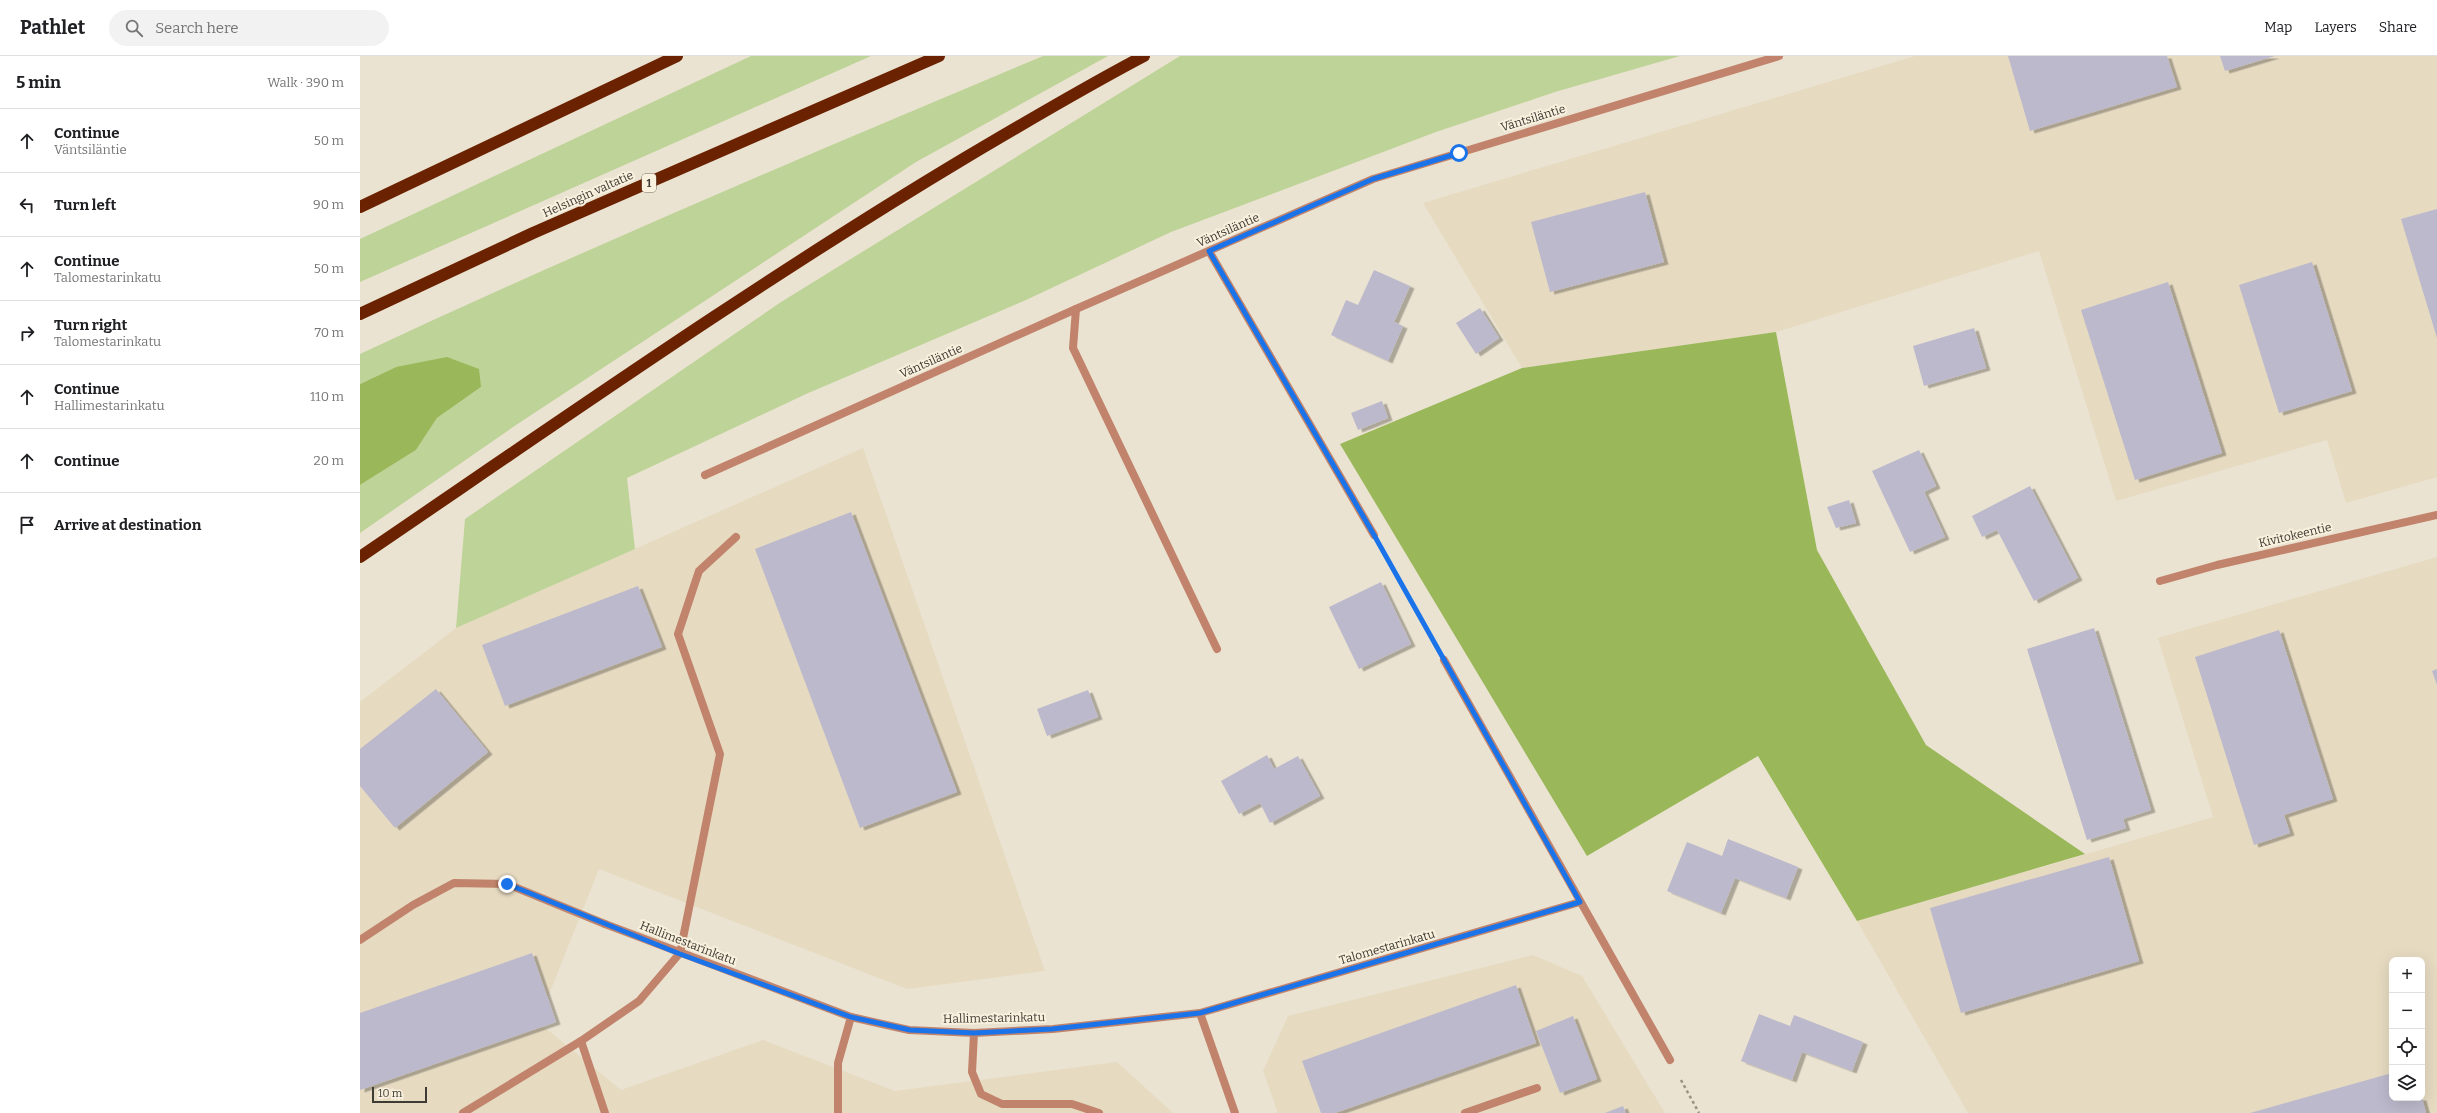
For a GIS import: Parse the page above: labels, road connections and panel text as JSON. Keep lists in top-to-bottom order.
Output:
{
  "streets": {
    "highway": ["1", "Helsingin valtatie"],
    "street": [
      "Väntsiläntie",
      "Kivitokeentie",
      "Hallimestarinkatu",
      "Talomestarinkatu"
    ]
  },
  "crossings": [
    ["Hallimestarinkatu", "Talomestarinkatu"]
  ],
  "scale_bar": "10 m",
  "page": {
    "header": "Pathlet",
    "search": "Search here",
    "nav": ["Map", "Layers", "Share"],
    "heading": ["5 min", "Walk · 390 m"],
    "list": [
      ["Continue", "Väntsiläntie", "50 m"],
      ["Turn left", "90 m"],
      ["Continue", "Talomestarinkatu", "50 m"],
      ["Turn right", "Talomestarinkatu", "70 m"],
      ["Continue", "Hallimestarinkatu", "110 m"],
      ["Continue", "20 m"],
      "Arrive at destination"
    ],
    "map_buttons": ["+", "−"],
    "scale": "10 m"
  }
}
